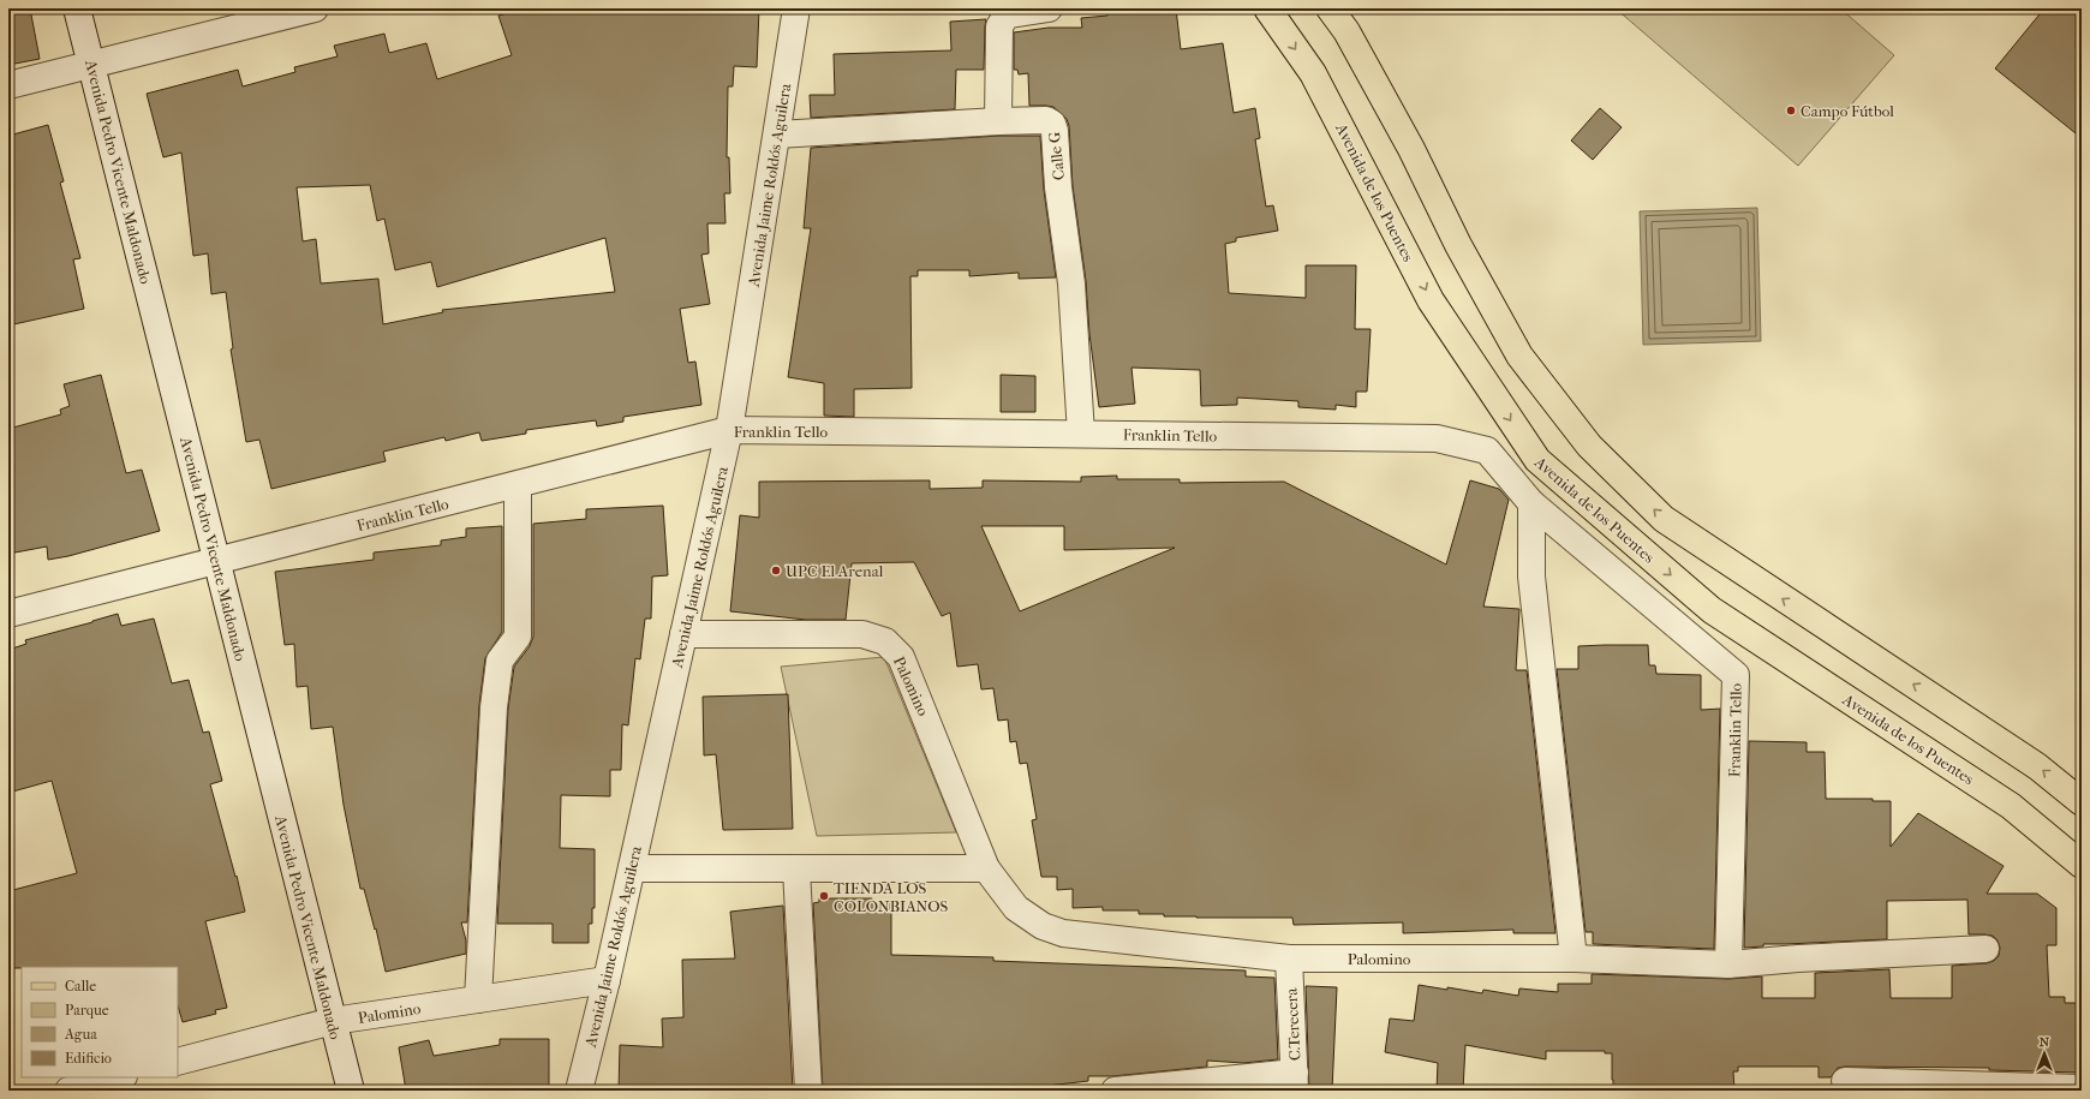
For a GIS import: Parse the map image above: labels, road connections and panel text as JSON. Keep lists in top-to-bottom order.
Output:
{
  "streets": {
    "main road": ["Avenida de los Puentes"],
    "street": [
      "Calle G",
      "Avenida Pedro Vicente Maldonado",
      "Avenida Jaime Roldós Aguilera",
      "Franklin Tello",
      "Palomino",
      "C.Terecera"
    ]
  },
  "crossings": [
    ["Calle G", "Avenida Jaime Roldós Aguilera"],
    ["Calle G", "Franklin Tello"],
    ["Avenida Pedro Vicente Maldonado", "Franklin Tello"],
    ["Avenida Pedro Vicente Maldonado", "Palomino"],
    ["Avenida Jaime Roldós Aguilera", "Franklin Tello"],
    ["Avenida Jaime Roldós Aguilera", "Palomino"],
    ["Franklin Tello", "Palomino"],
    ["Palomino", "C.Terecera"]
  ],
  "places": ["Campo Fútbol", "UPC El Arenal", "TIENDA LOS COLONBIANOS"],
  "legend": [
    "Calle",
    "Parque",
    "Agua",
    "Edificio"
  ],
  "north": "top"
}
